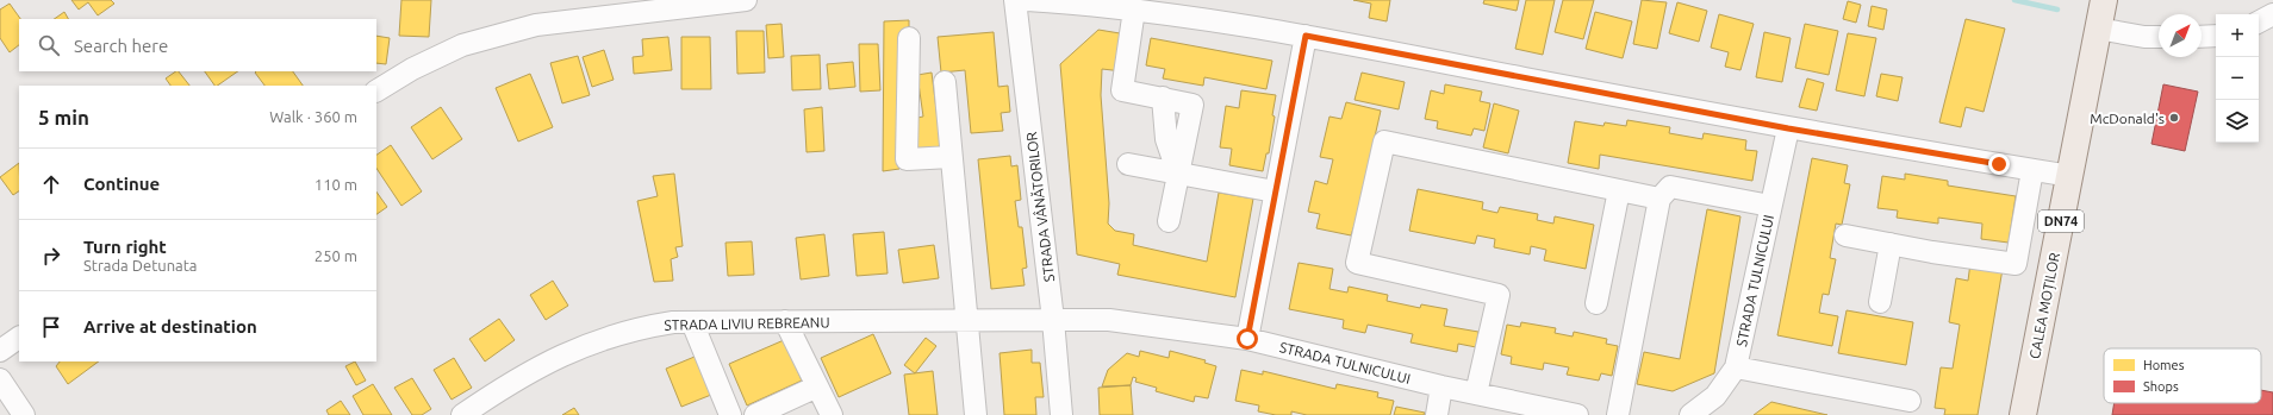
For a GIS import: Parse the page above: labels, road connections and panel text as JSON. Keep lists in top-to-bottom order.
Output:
{
  "streets": {
    "main road": ["DN74", "CALEA MOȚILOR"],
    "street": ["STRADA VÂNĂTORILOR", "STRADA TULNICULUI", "STRADA LIVIU REBREANU"]
  },
  "crossings": [
    ["STRADA VÂNĂTORILOR", "STRADA TULNICULUI"],
    ["STRADA VÂNĂTORILOR", "STRADA LIVIU REBREANU"],
    ["STRADA TULNICULUI", "STRADA LIVIU REBREANU"]
  ],
  "places": ["McDonald's"],
  "legend": ["Homes", "Shops"],
  "north": "top right",
  "page": {
    "map_buttons": ["+", "−"],
    "search": "Search here",
    "heading": ["5 min", "Walk · 360 m"],
    "list": [
      ["Continue", "110 m"],
      ["Turn right", "Strada Detunata", "250 m"],
      "Arrive at destination"
    ]
  }
}
